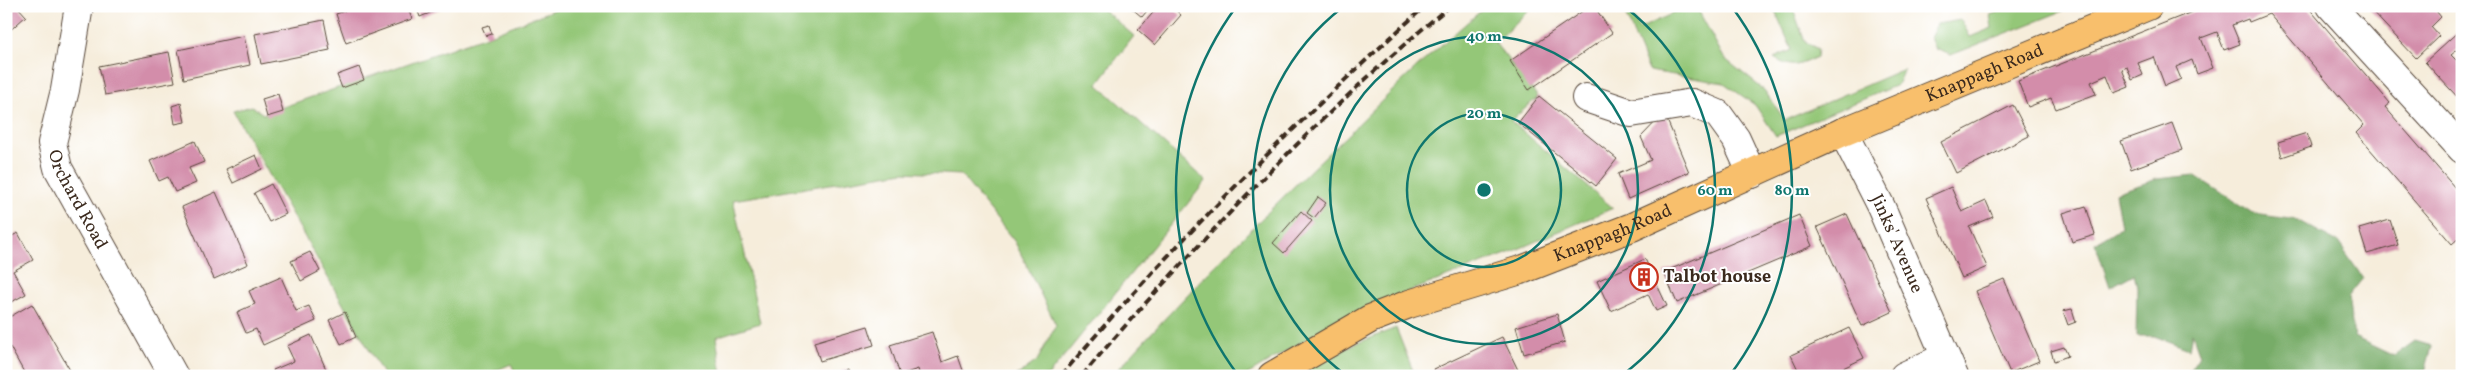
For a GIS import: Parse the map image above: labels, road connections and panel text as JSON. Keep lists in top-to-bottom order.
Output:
{
  "streets": {
    "main road": ["Knappagh Road"],
    "street": ["Orchard Road", "Jinks' Avenue"]
  },
  "crossings": [
    ["Knappagh Road", "Jinks' Avenue"]
  ],
  "places": {
    "building": ["Talbot house"]
  },
  "rings": [
    "40 m",
    "20 m",
    "60 m",
    "80 m"
  ]
}
